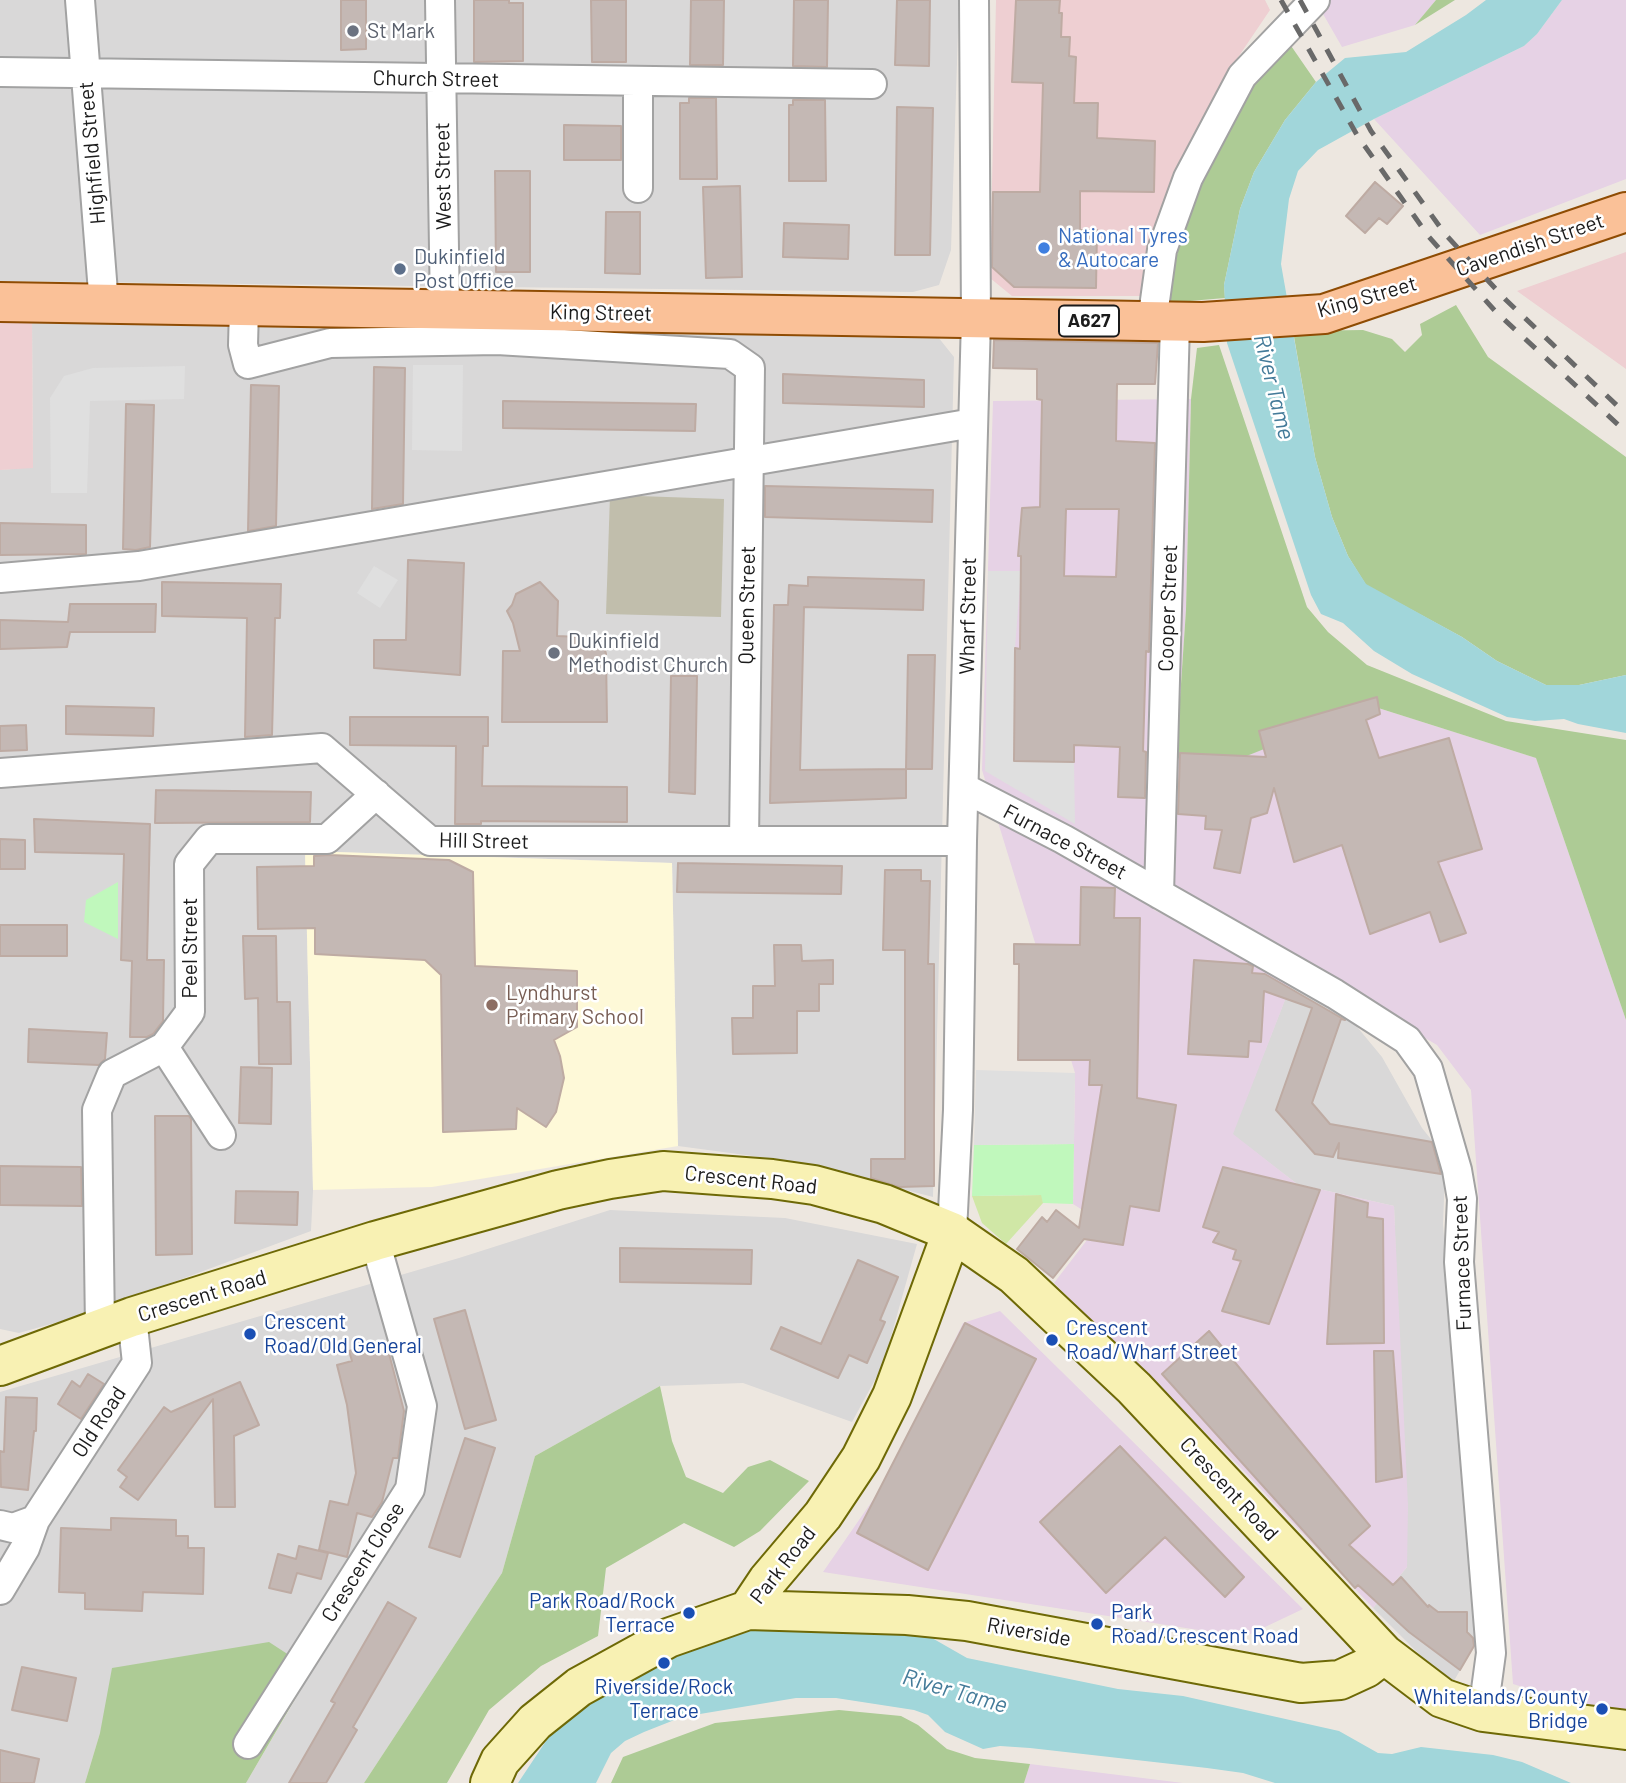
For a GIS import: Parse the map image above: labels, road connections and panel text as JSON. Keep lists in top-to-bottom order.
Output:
{
  "streets": {
    "main road": [
      "Cavendish Street",
      "King Street",
      "A627",
      "Crescent Road",
      "Park Road",
      "Riverside"
    ],
    "street": [
      "Church Street",
      "Highfield Street",
      "West Street",
      "Queen Street",
      "Cooper Street",
      "Wharf Street",
      "Hill Street",
      "Furnace Street",
      "Peel Street",
      "Old Road",
      "Crescent Close"
    ]
  },
  "crossings": [
    ["Church Street", "Highfield Street"],
    ["Church Street", "West Street"],
    ["Highfield Street", "King Street"],
    ["West Street", "King Street"],
    ["Cavendish Street", "King Street"],
    ["King Street", "Queen Street"],
    ["King Street", "Cooper Street"],
    ["King Street", "Wharf Street"],
    ["Queen Street", "Hill Street"],
    ["Cooper Street", "Furnace Street"],
    ["Wharf Street", "Hill Street"],
    ["Wharf Street", "Furnace Street"],
    ["Wharf Street", "Crescent Road"],
    ["Wharf Street", "Park Road"],
    ["Hill Street", "Peel Street"],
    ["Furnace Street", "Crescent Road"],
    ["Peel Street", "Crescent Road"],
    ["Peel Street", "Old Road"],
    ["Crescent Road", "Old Road"],
    ["Crescent Road", "Crescent Close"],
    ["Crescent Road", "Park Road"],
    ["Crescent Road", "Riverside"],
    ["Park Road", "Riverside"]
  ],
  "water": ["River Tame"],
  "places": [
    "St Mark",
    "National Tyres & Autocare",
    "Dukinfield Post Office",
    "Dukinfield Methodist Church",
    "Lyndhurst Primary School",
    "Crescent Road/Old General",
    "Crescent Road/Wharf Street",
    "Park Road/Rock Terrace",
    "Park Road/Crescent Road",
    "Riverside/Rock Terrace",
    "Whitelands/County Bridge"
  ]
}
